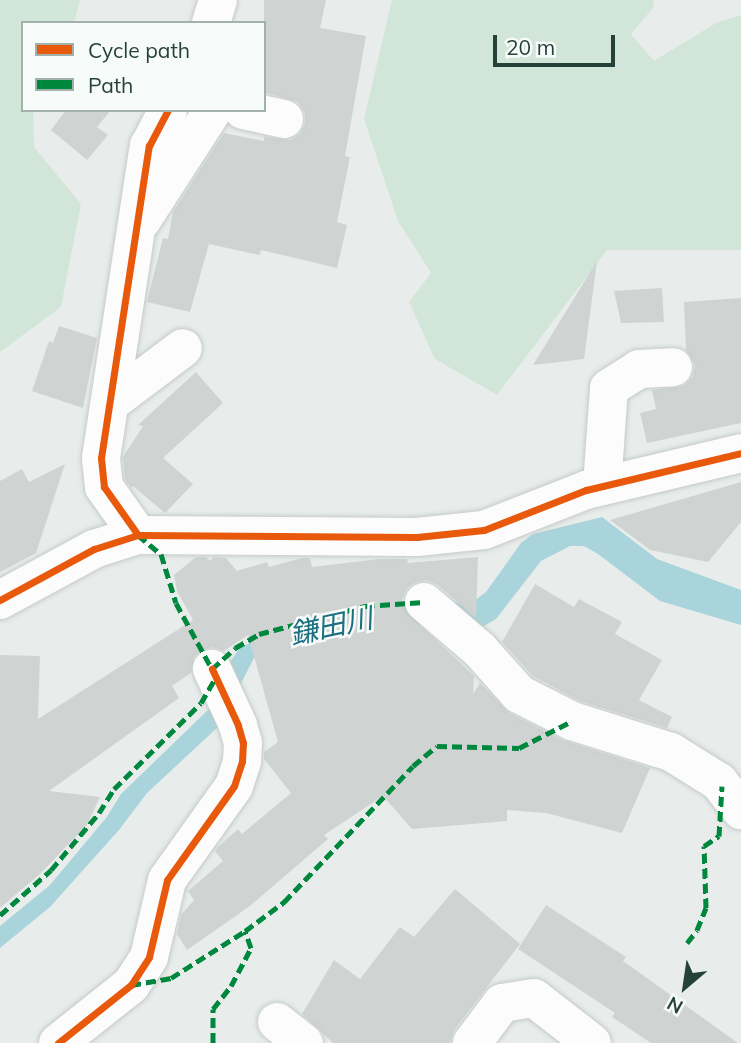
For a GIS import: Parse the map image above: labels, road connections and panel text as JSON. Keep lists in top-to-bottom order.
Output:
{
  "water": ["鎌田川"],
  "legend": ["Cycle path", "Path"],
  "scale_bar": "20 m",
  "north": "bottom left"
}
